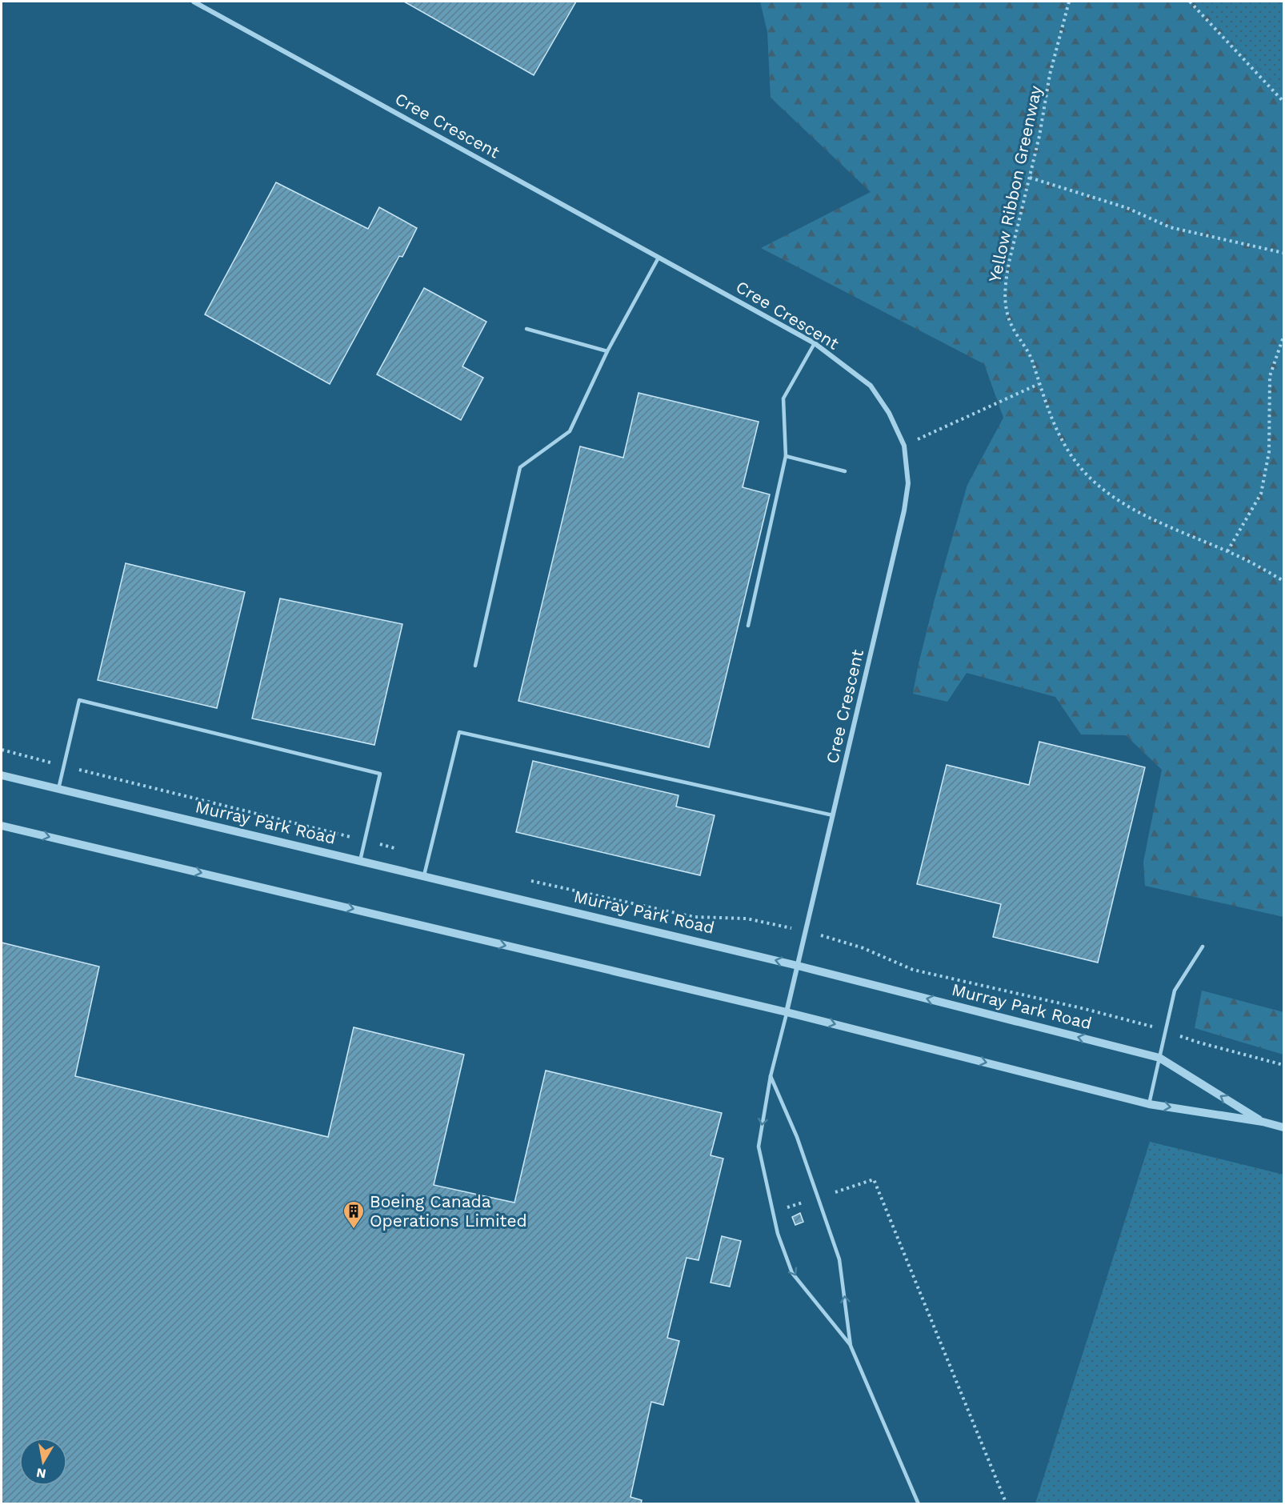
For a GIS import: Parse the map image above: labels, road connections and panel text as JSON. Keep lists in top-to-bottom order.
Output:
{
  "streets": {
    "street": ["Cree Crescent", "Murray Park Road"],
    "path": ["Yellow Ribbon Greenway"]
  },
  "crossings": [
    ["Cree Crescent", "Murray Park Road"]
  ],
  "places": {
    "building": ["Boeing Canada Operations Limited"]
  },
  "north": "bottom"
}
